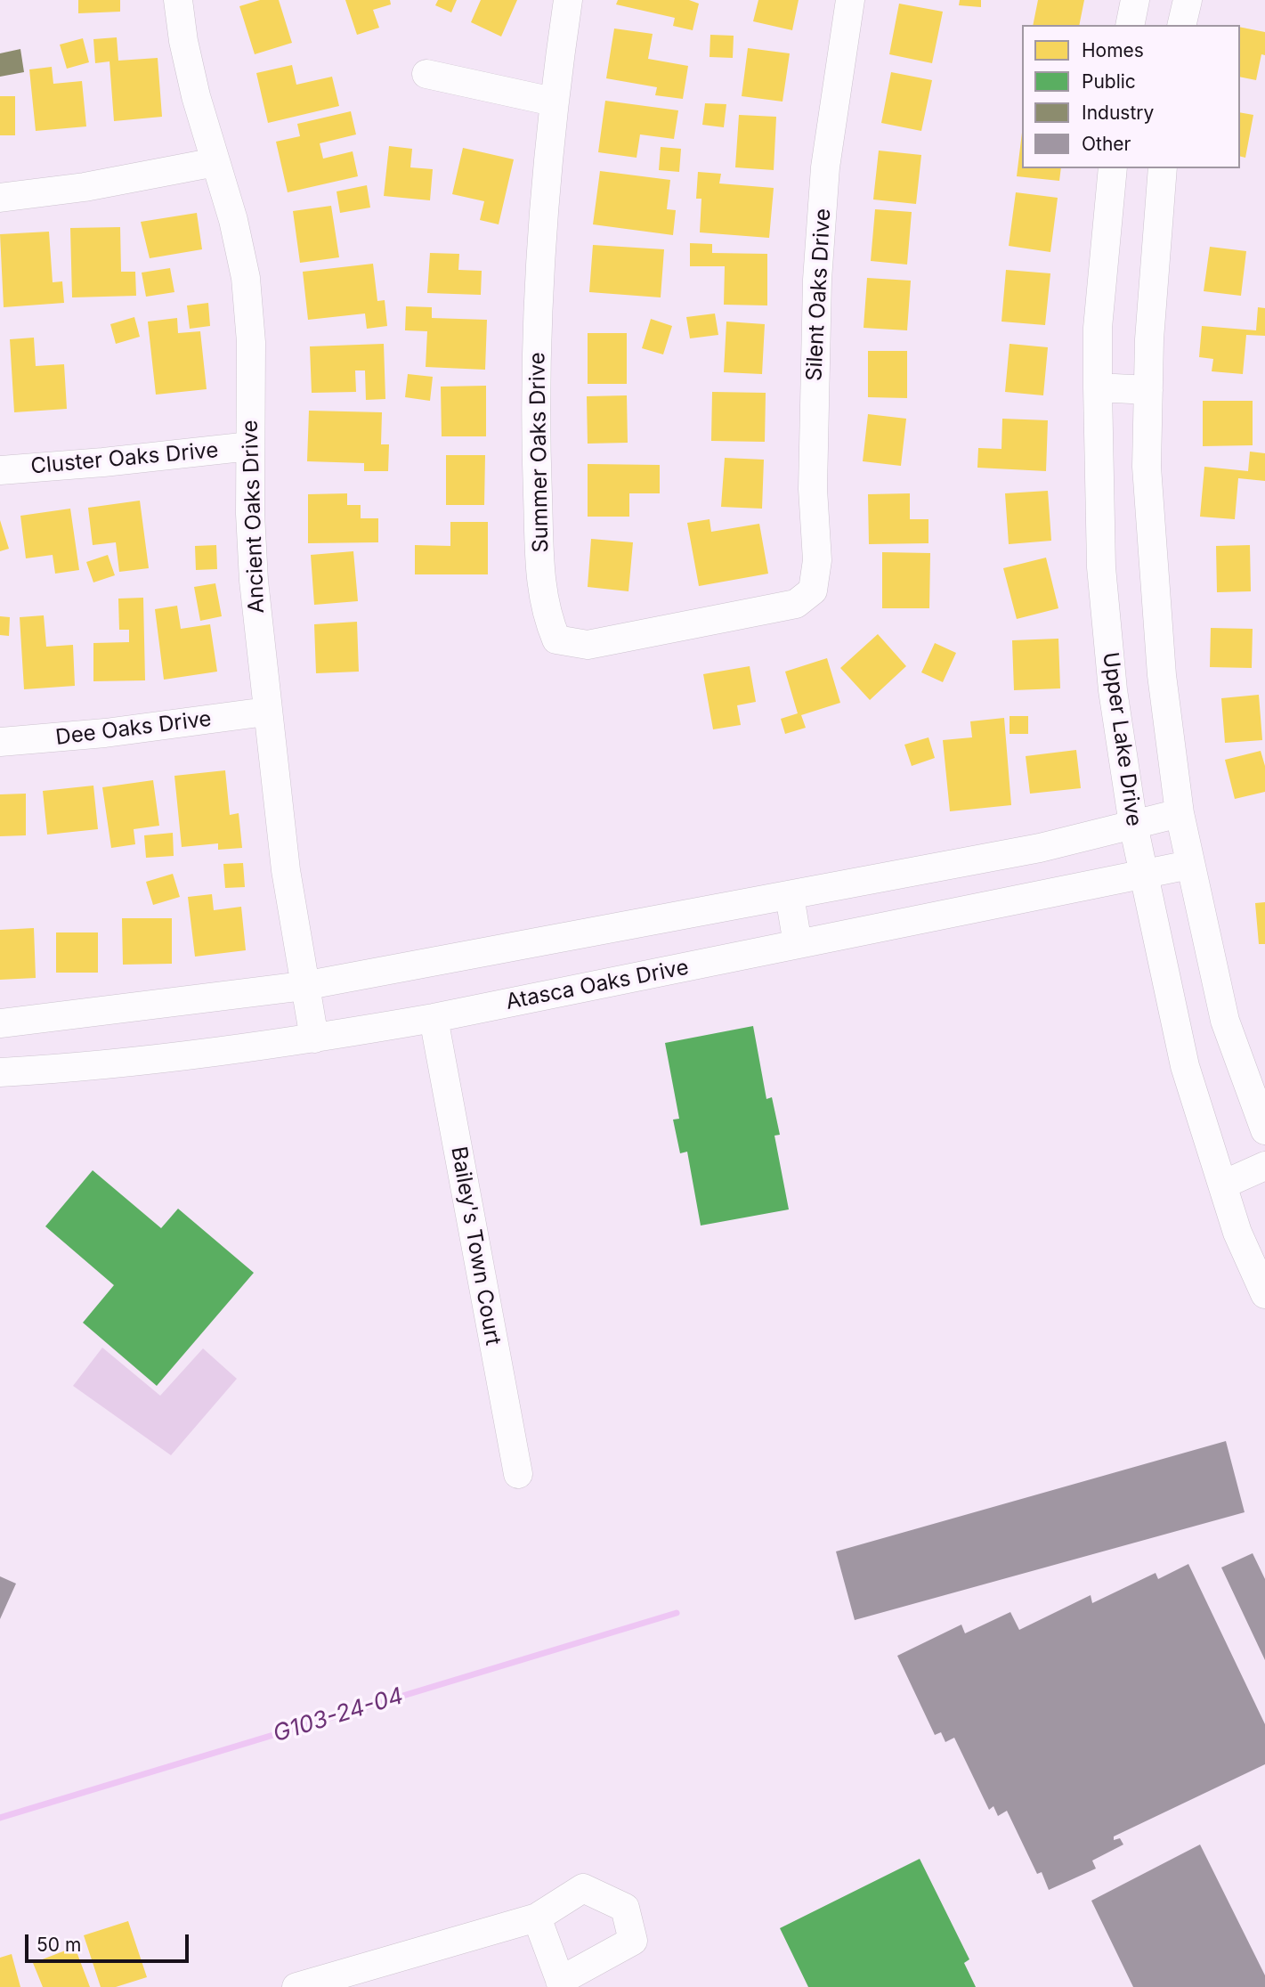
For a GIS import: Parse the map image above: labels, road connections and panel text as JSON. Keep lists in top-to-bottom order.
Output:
{
  "streets": {
    "street": [
      "Silent Oaks Drive",
      "Summer Oaks Drive",
      "Cluster Oaks Drive",
      "Ancient Oaks Drive",
      "Dee Oaks Drive",
      "Upper Lake Drive",
      "Atasca Oaks Drive",
      "Bailey's Town Court"
    ]
  },
  "crossings": [
    ["Silent Oaks Drive", "Summer Oaks Drive"],
    ["Cluster Oaks Drive", "Ancient Oaks Drive"],
    ["Ancient Oaks Drive", "Dee Oaks Drive"],
    ["Ancient Oaks Drive", "Atasca Oaks Drive"],
    ["Upper Lake Drive", "Atasca Oaks Drive"],
    ["Atasca Oaks Drive", "Bailey's Town Court"]
  ],
  "water": ["G103-24-04"],
  "legend": [
    "Homes",
    "Public",
    "Industry",
    "Other"
  ],
  "scale_bar": "50 m"
}
